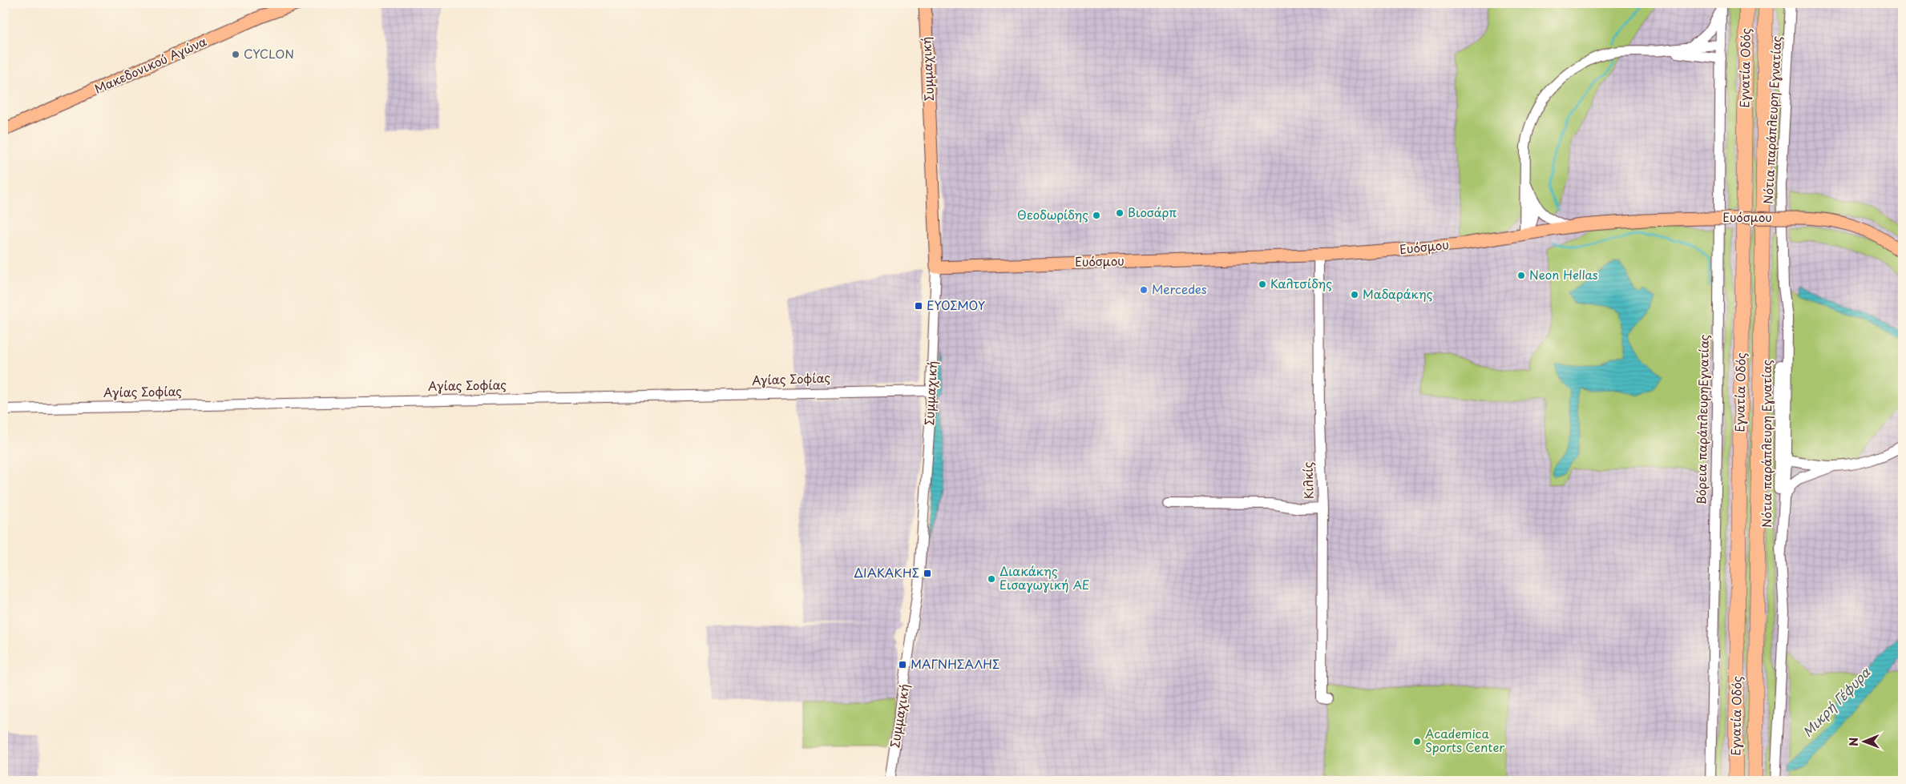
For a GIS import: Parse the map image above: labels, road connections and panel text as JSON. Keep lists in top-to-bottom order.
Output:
{
  "streets": {
    "highway": ["Εγνατία Οδός"],
    "main road": ["Μακεδονικού Αγώνα", "Συμμαχική", "Ευόσμου"],
    "street": [
      "Νότια παράπλευρη Εγνατίας",
      "Αγίας Σοφίας",
      "Βόρεια παράπλευρηΕγνατίας",
      "Κιλκίς"
    ]
  },
  "crossings": [
    ["Συμμαχική", "Ευόσμου"],
    ["Συμμαχική", "Αγίας Σοφίας"],
    ["Ευόσμου", "Κιλκίς"]
  ],
  "water": ["Μικρή Γέφυρα"],
  "places": {
    "other": [
      "CYCLON",
      "Βιοσάρπ",
      "Θεοδωρίδης",
      "Neon Hellas",
      "Καλτσίδης",
      "Mercedes",
      "Μαδαράκης",
      "Διακάκης Εισαγωγική ΑΕ",
      "Academica Sports Center"
    ],
    "transit": ["ΕΥΟΣΜΟΥ", "ΔΙΑΚΑΚΗΣ", "ΜΑΓΝΗΣΑΛΗΣ"]
  },
  "north": "left"
}
